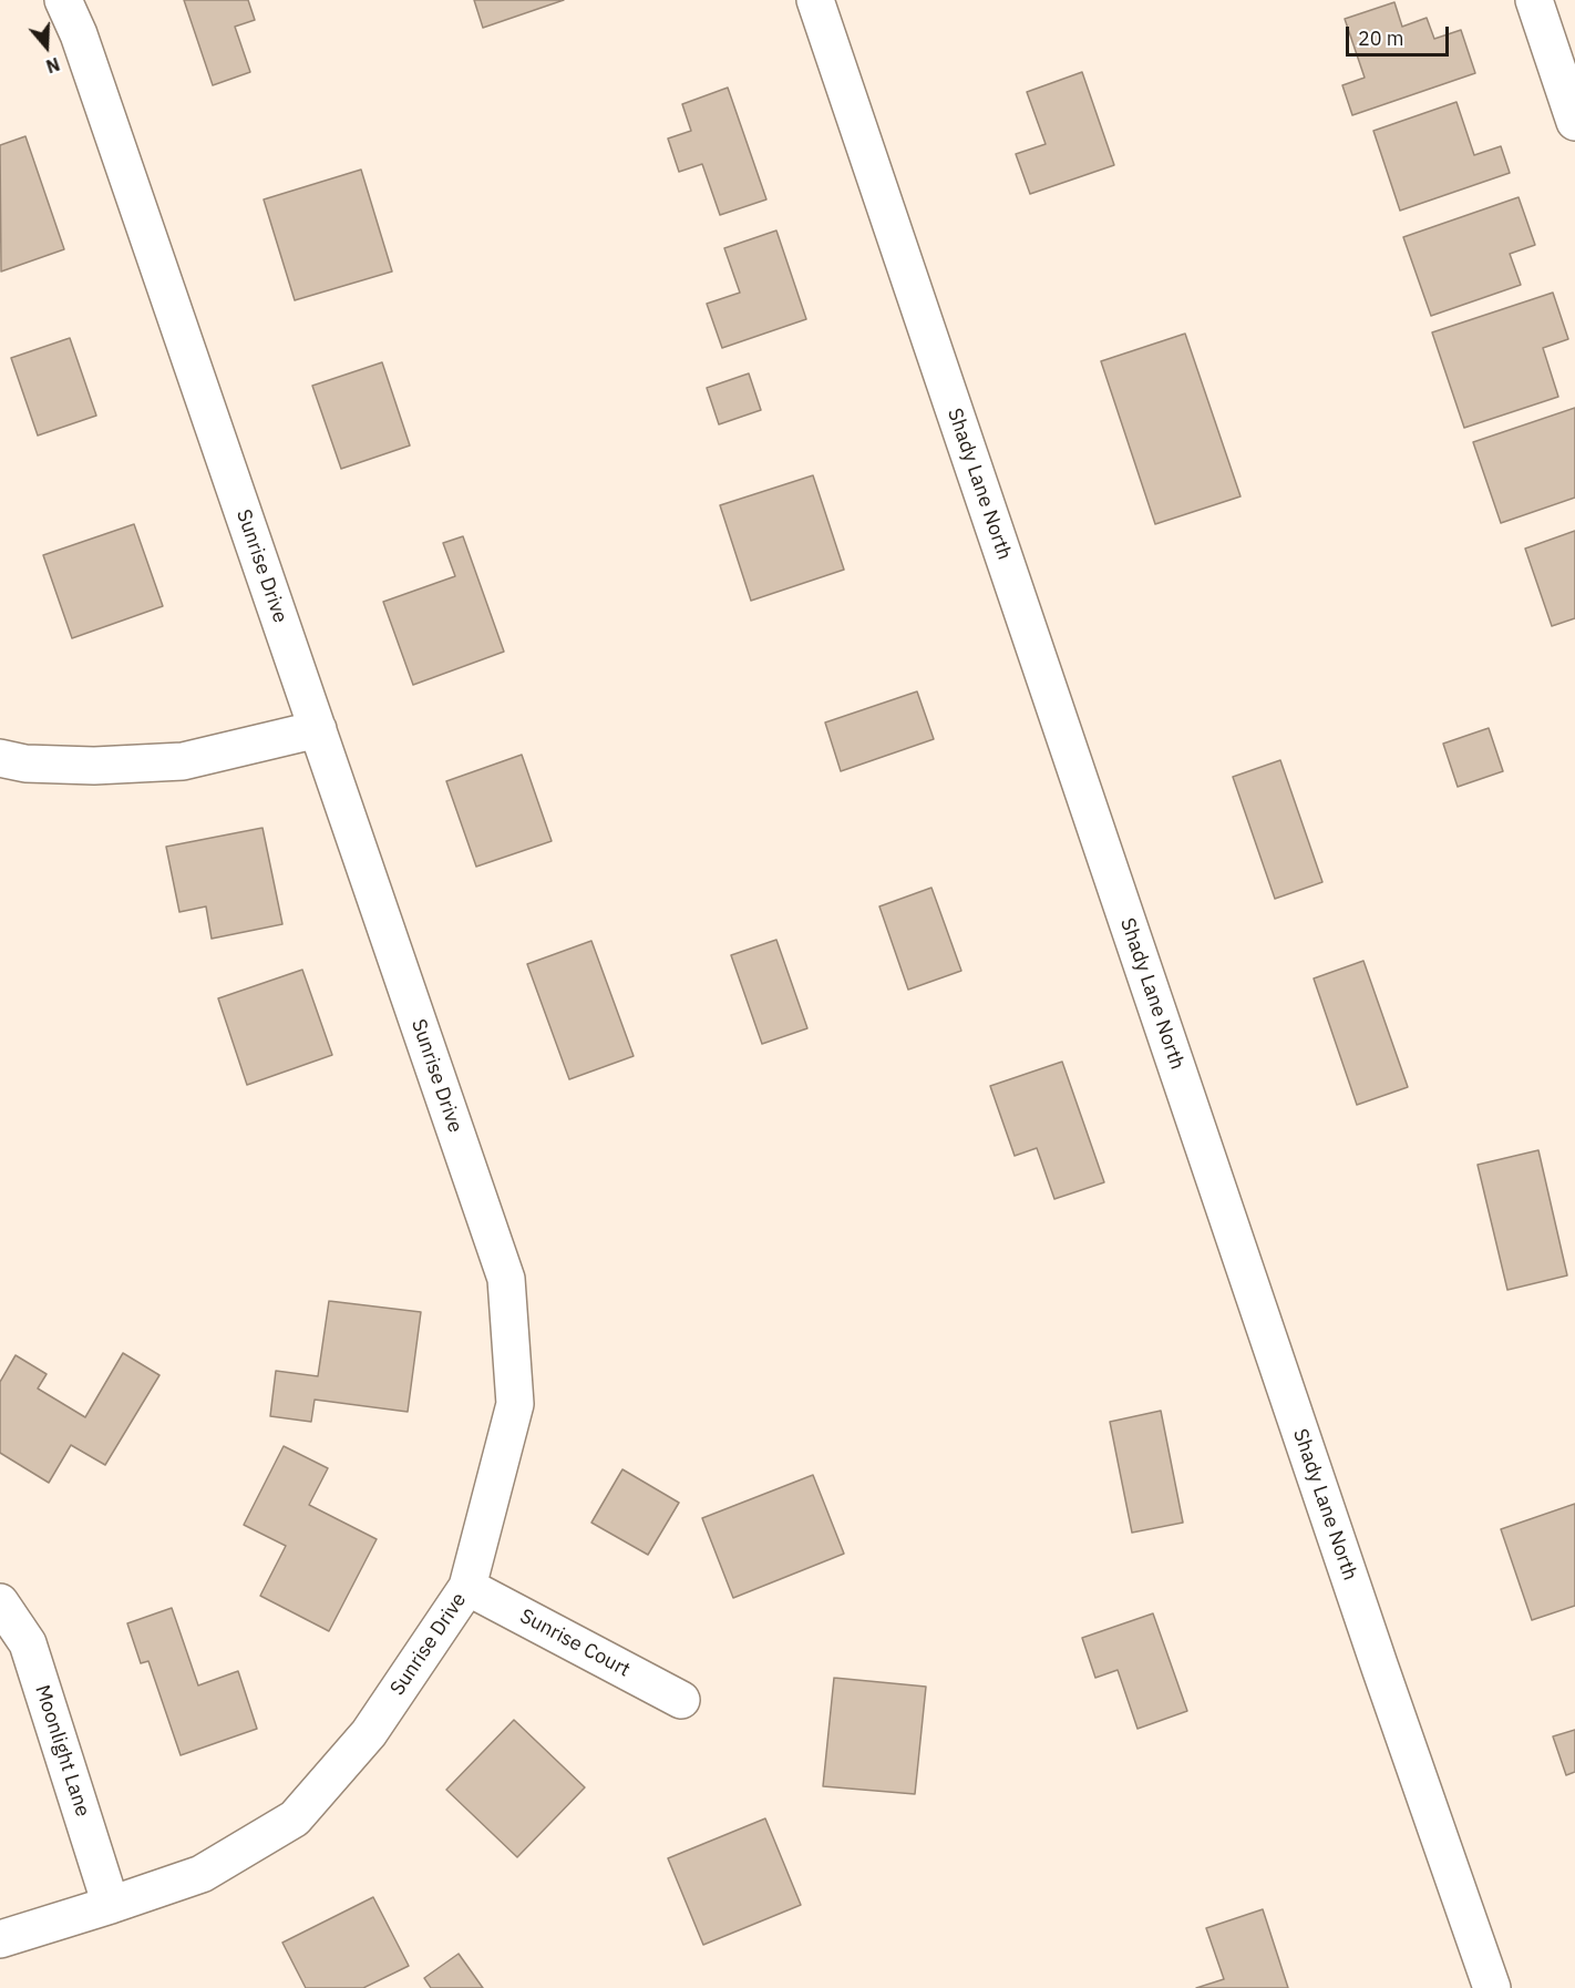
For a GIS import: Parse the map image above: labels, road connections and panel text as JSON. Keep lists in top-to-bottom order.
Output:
{
  "streets": {
    "street": [
      "Shady Lane North",
      "Sunrise Drive",
      "Sunrise Court",
      "Moonlight Lane"
    ]
  },
  "crossings": [
    ["Sunrise Drive", "Sunrise Court"],
    ["Sunrise Drive", "Moonlight Lane"]
  ],
  "scale_bar": "20 m",
  "north": "bottom"
}
